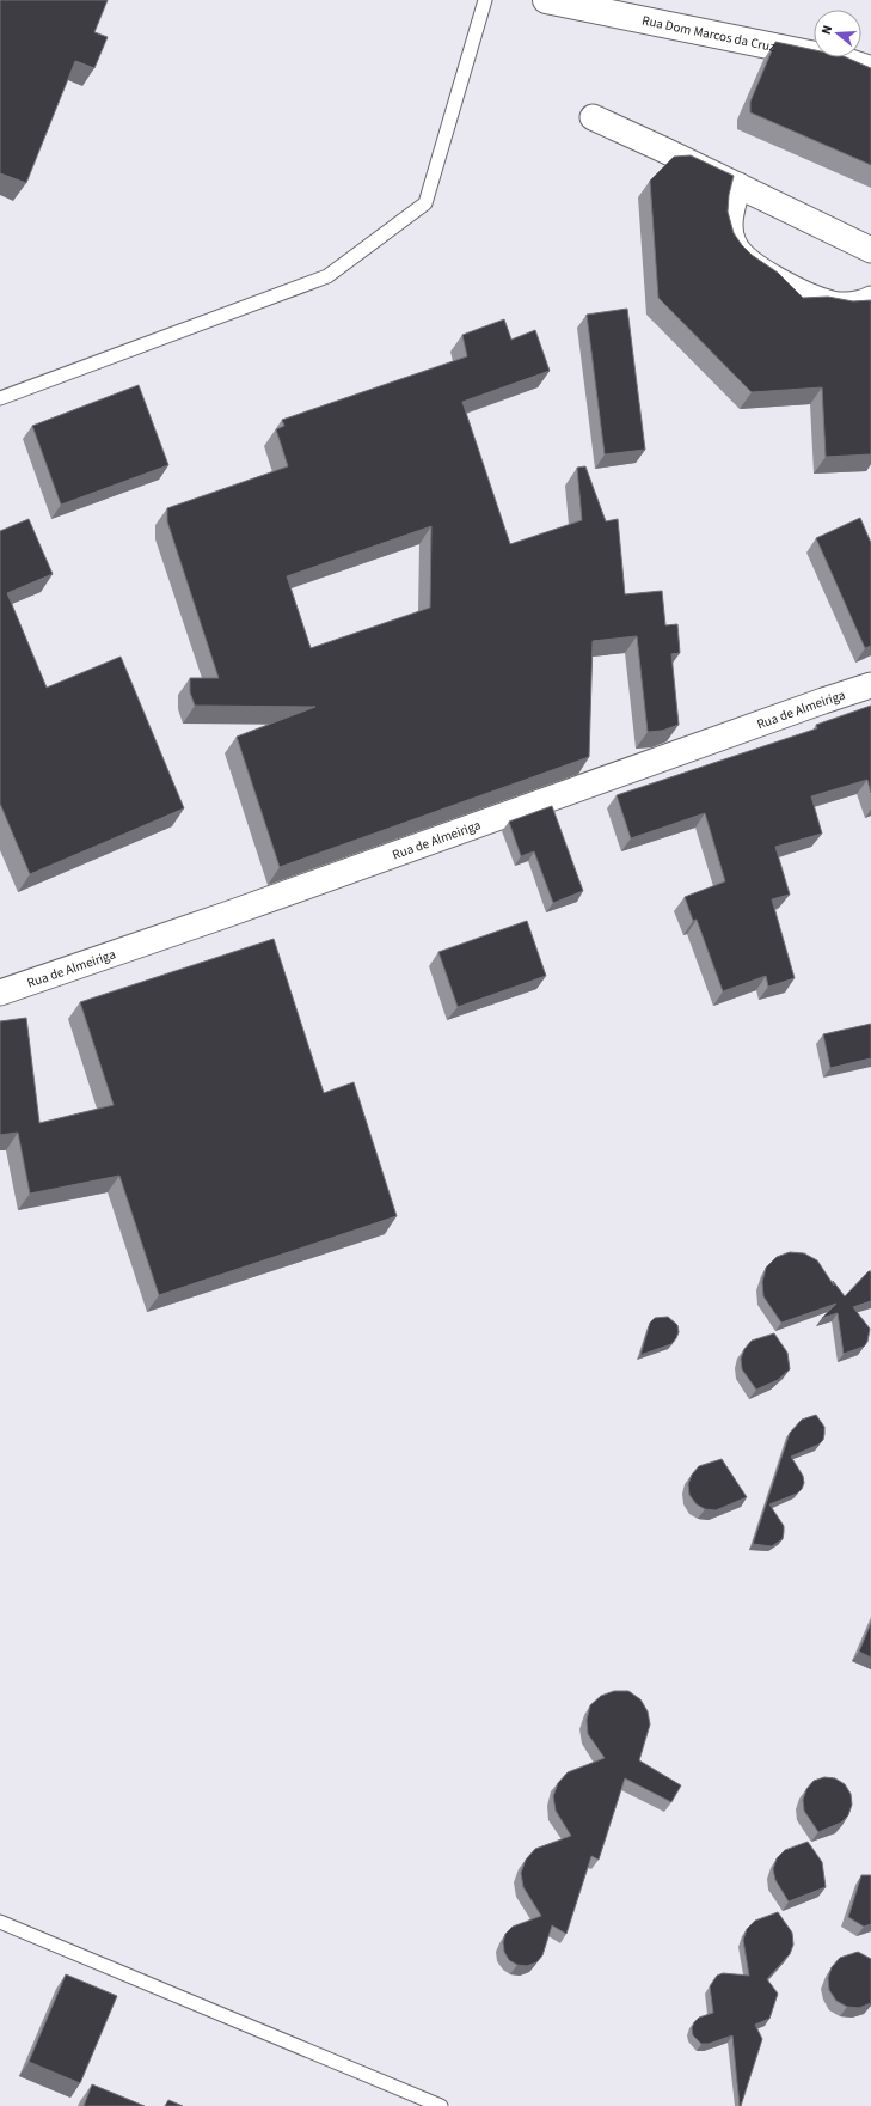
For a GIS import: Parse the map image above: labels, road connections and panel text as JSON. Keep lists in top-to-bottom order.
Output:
{
  "streets": {
    "street": ["Rua Dom Marcos da Cruz", "Rua de Almeiriga"]
  },
  "north": "left"
}
